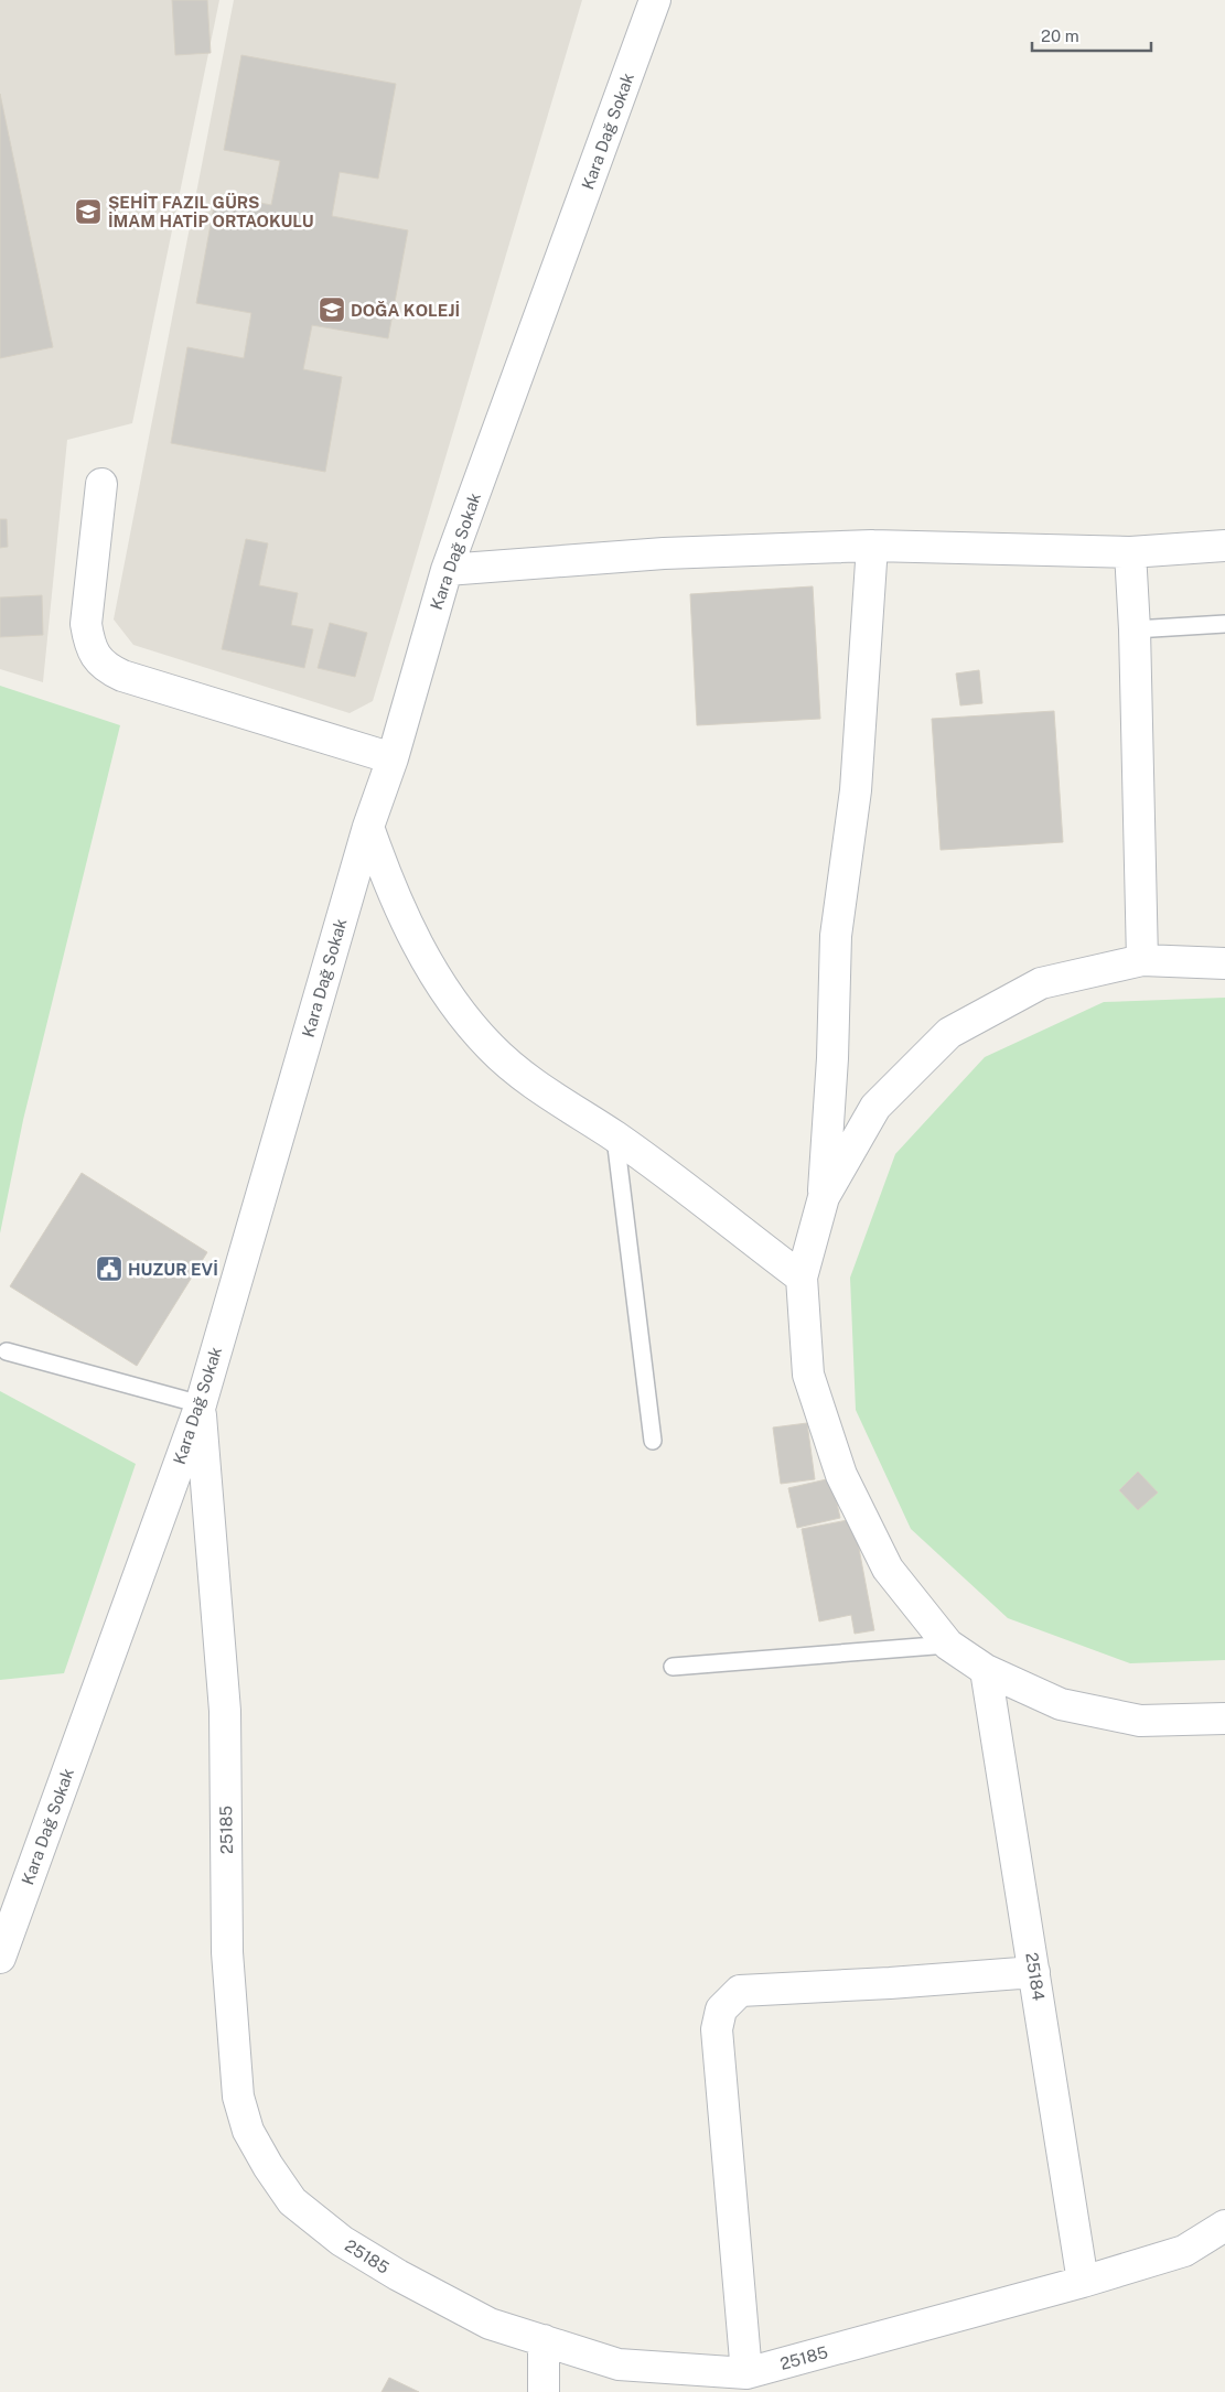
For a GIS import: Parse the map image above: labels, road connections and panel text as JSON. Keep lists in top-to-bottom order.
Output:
{
  "streets": {
    "street": ["Kara Dağ Sokak", "25185", "25184"]
  },
  "crossings": [
    ["Kara Dağ Sokak", "25185"],
    ["25185", "25184"]
  ],
  "places": {
    "school or university": ["ŞEHİT FAZIL GÜRS İMAM HATİP ORTAOKULU", "DOĞA KOLEJİ"],
    "public building": ["HUZUR EVİ"]
  },
  "scale_bar": "20 m"
}
